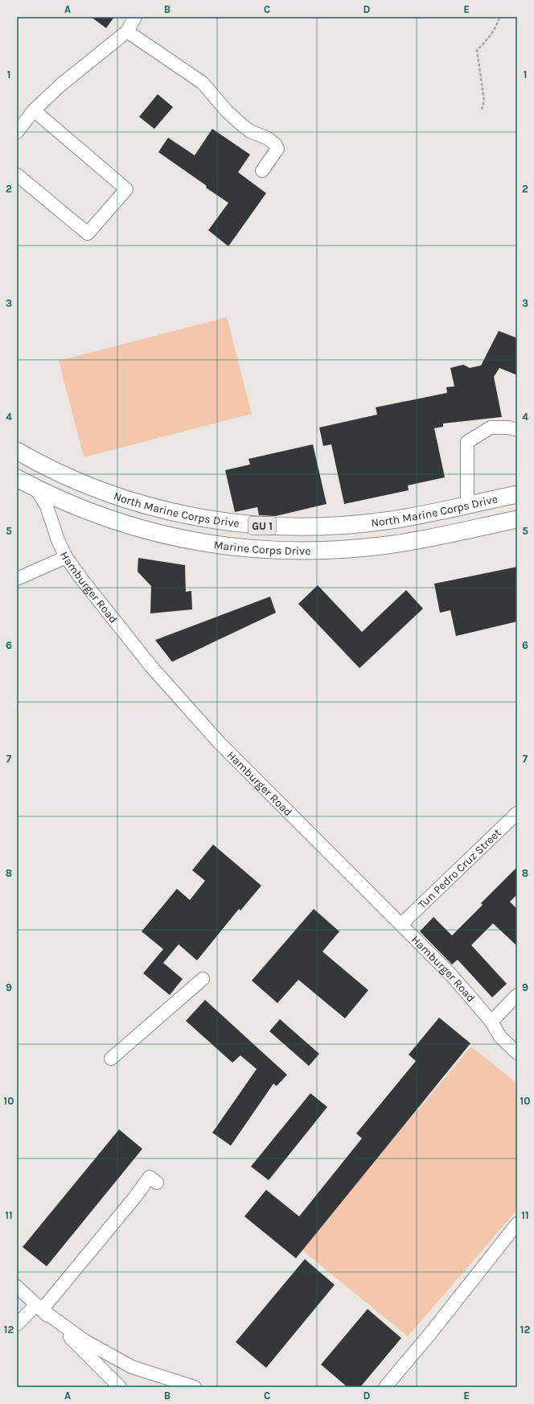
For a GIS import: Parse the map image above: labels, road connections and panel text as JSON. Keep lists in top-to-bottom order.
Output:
{
  "streets": {
    "main road": ["North Marine Corps Drive", "GU 1", "Marine Corps Drive"],
    "street": ["Hamburger Road", "Tun Pedro Cruz Street"]
  },
  "crossings": [
    ["Marine Corps Drive", "Hamburger Road"],
    ["Hamburger Road", "Tun Pedro Cruz Street"]
  ],
  "grid": {
    "columns": [
      "A",
      "B",
      "C",
      "D",
      "E"
    ],
    "rows": [
      "1",
      "2",
      "3",
      "4",
      "5",
      "6",
      "7",
      "8",
      "9",
      "10",
      "11",
      "12"
    ]
  }
}
